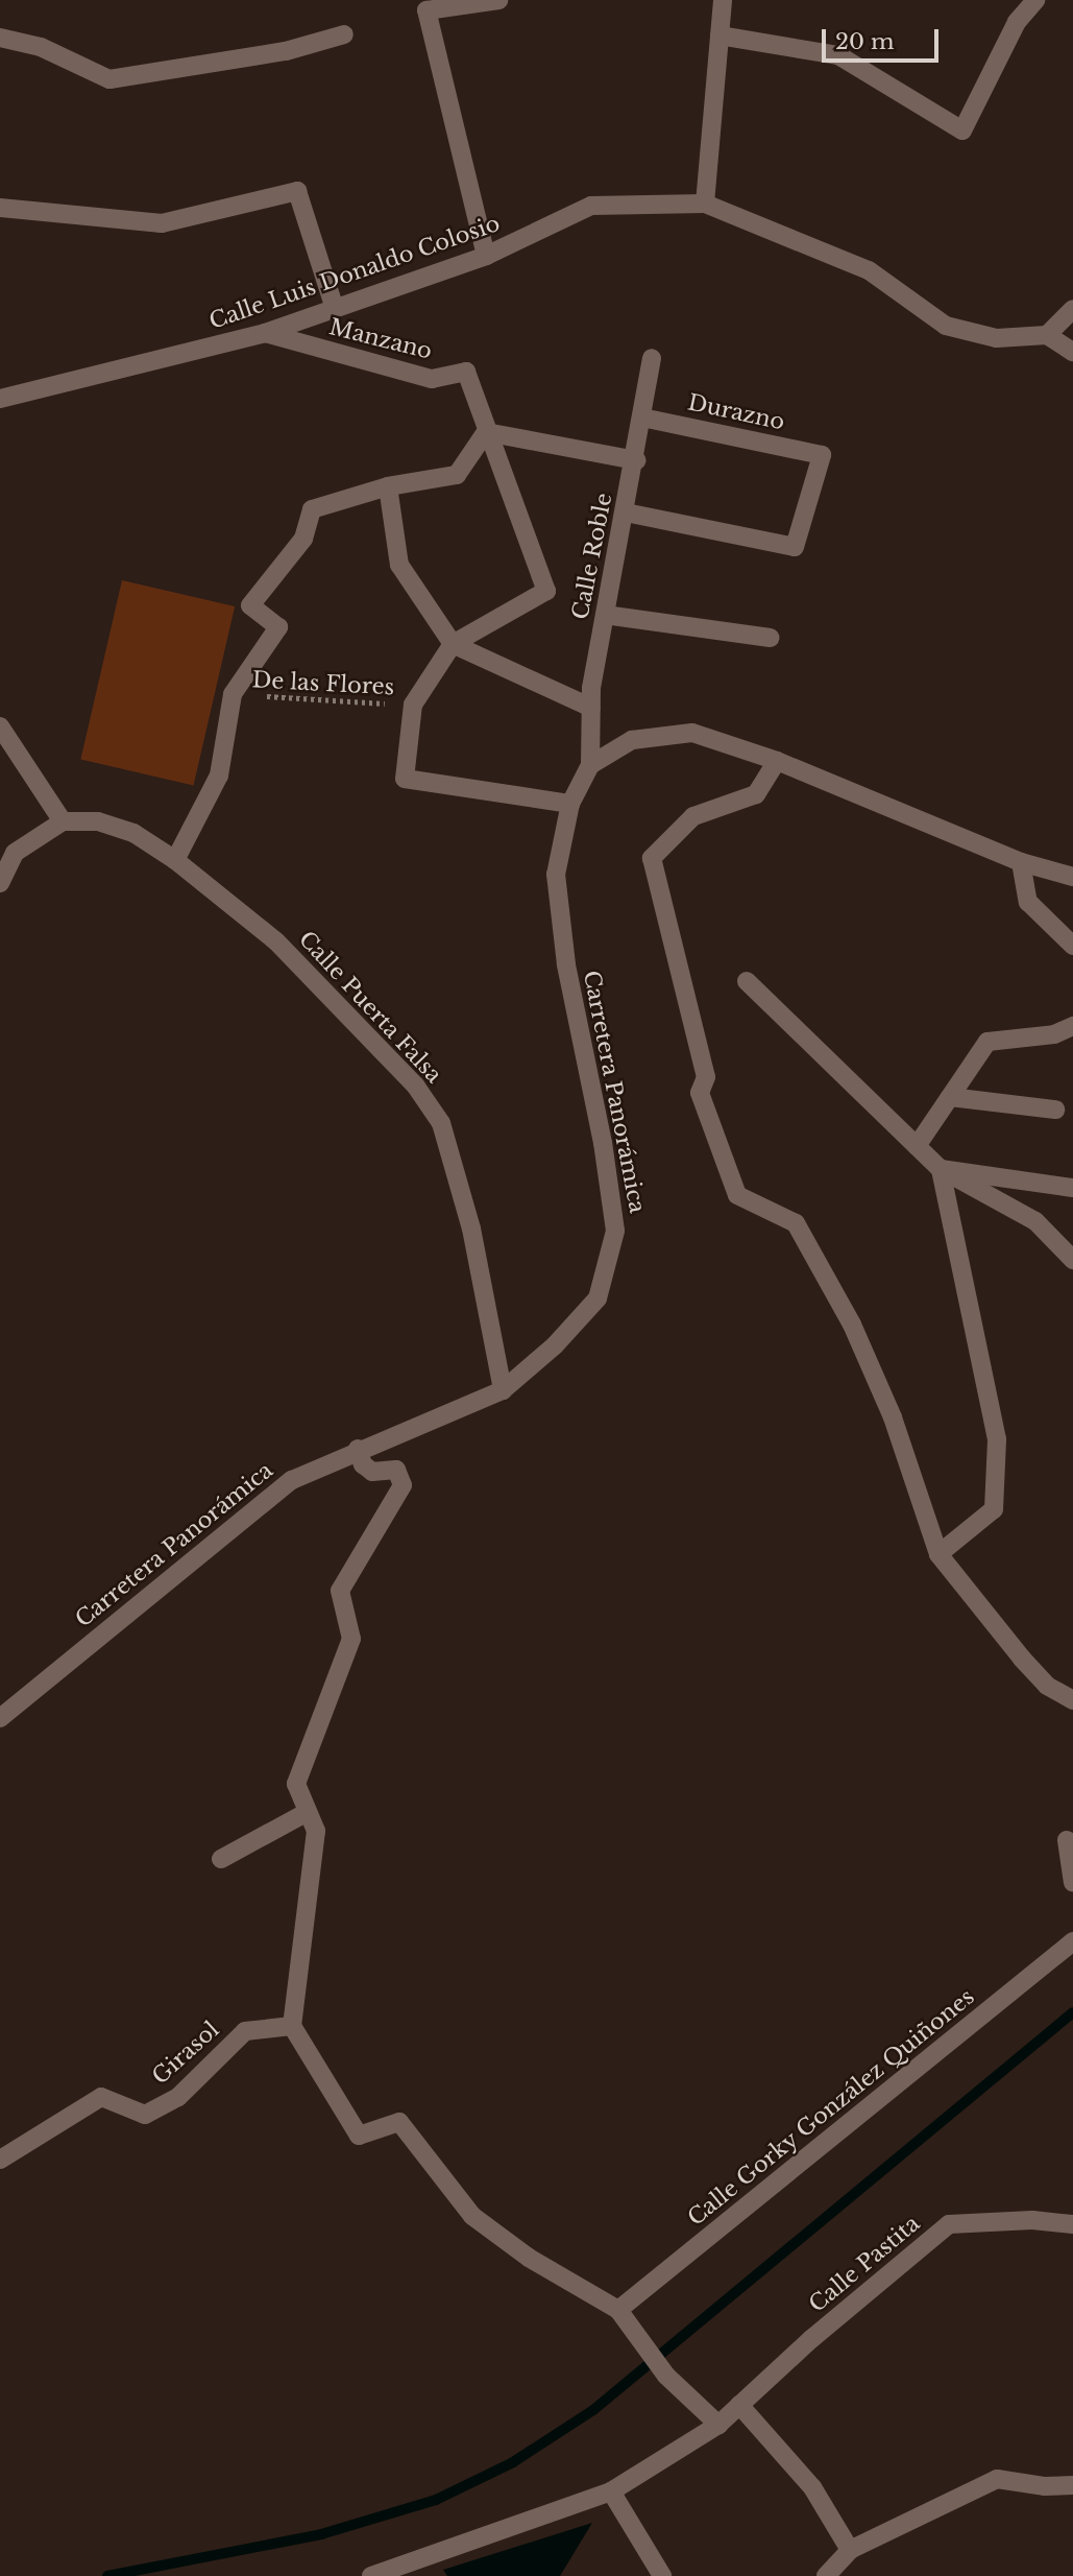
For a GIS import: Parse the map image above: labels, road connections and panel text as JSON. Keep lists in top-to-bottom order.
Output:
{
  "streets": {
    "street": [
      "Calle Luis Donaldo Colosio",
      "Manzano",
      "Durazno",
      "Calle Roble",
      "Calle Puerta Falsa",
      "Carretera Panorámica",
      "Girasol",
      "Calle Gorky González Quiñones",
      "Calle Pastita"
    ],
    "path": ["De las Flores"]
  },
  "crossings": [
    ["Calle Luis Donaldo Colosio", "Manzano"],
    ["Durazno", "Calle Roble"],
    ["Calle Roble", "Carretera Panorámica"],
    ["Calle Puerta Falsa", "Carretera Panorámica"]
  ],
  "scale_bar": "20 m"
}
